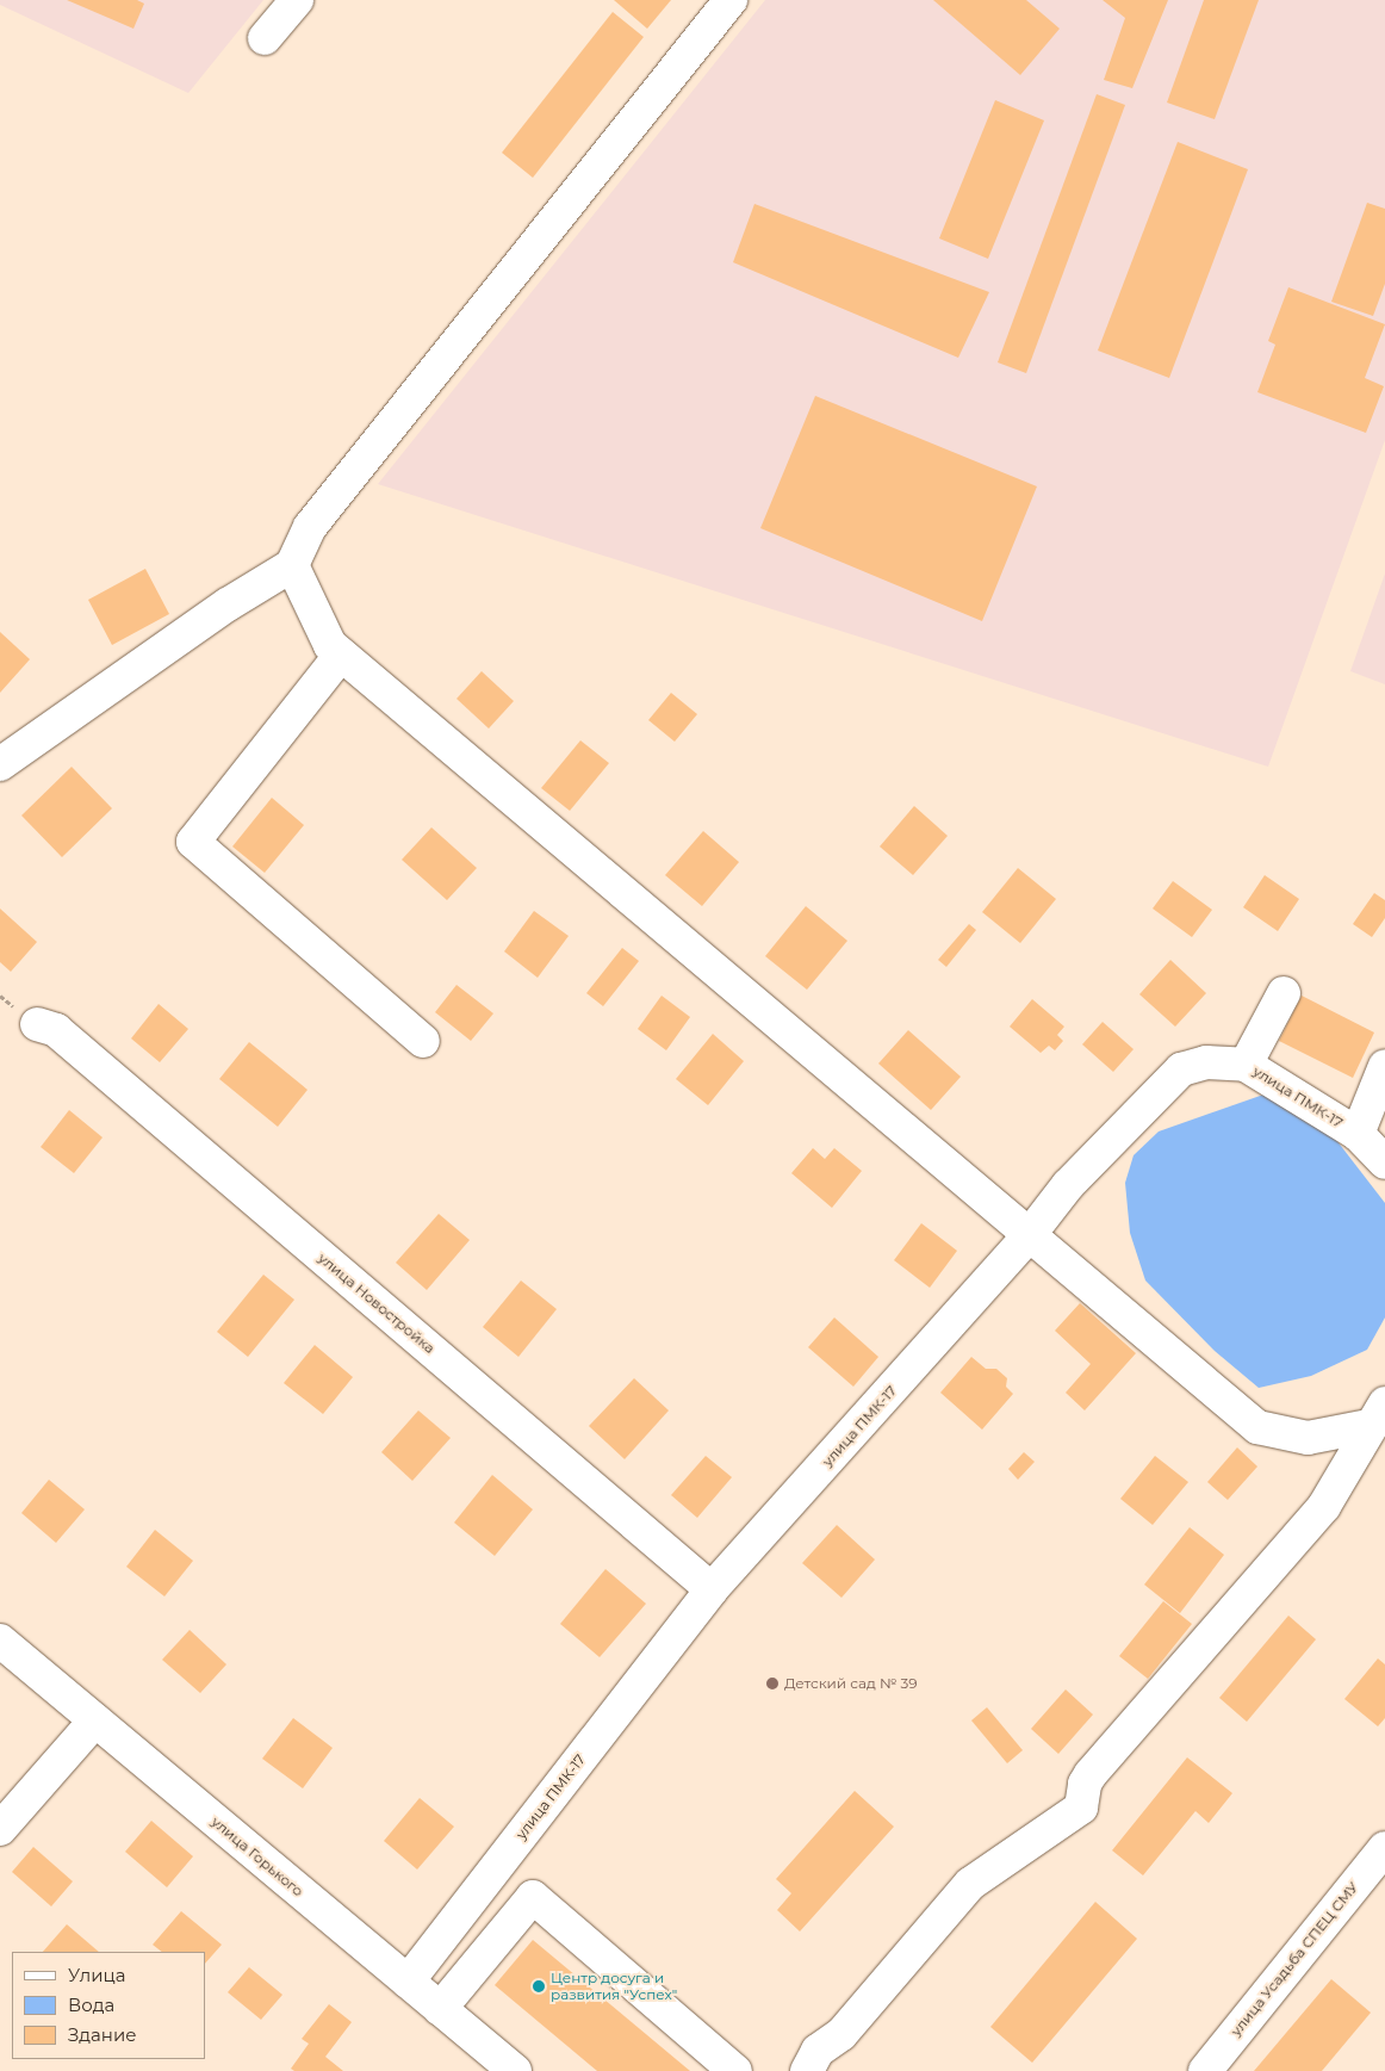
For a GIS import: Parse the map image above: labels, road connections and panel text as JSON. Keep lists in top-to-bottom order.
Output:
{
  "streets": {
    "street": [
      "улица ПМК-17",
      "улица Новостройка",
      "улица Горького",
      "улица Усадьба СПЕЦ СМУ"
    ]
  },
  "crossings": [
    ["улица ПМК-17", "улица Новостройка"],
    ["улица ПМК-17", "улица Горького"]
  ],
  "places": ["Детский сад № 39", "Центр досуга и развития \"Успех\""],
  "legend": ["Улица", "Вода", "Здание"]
}
